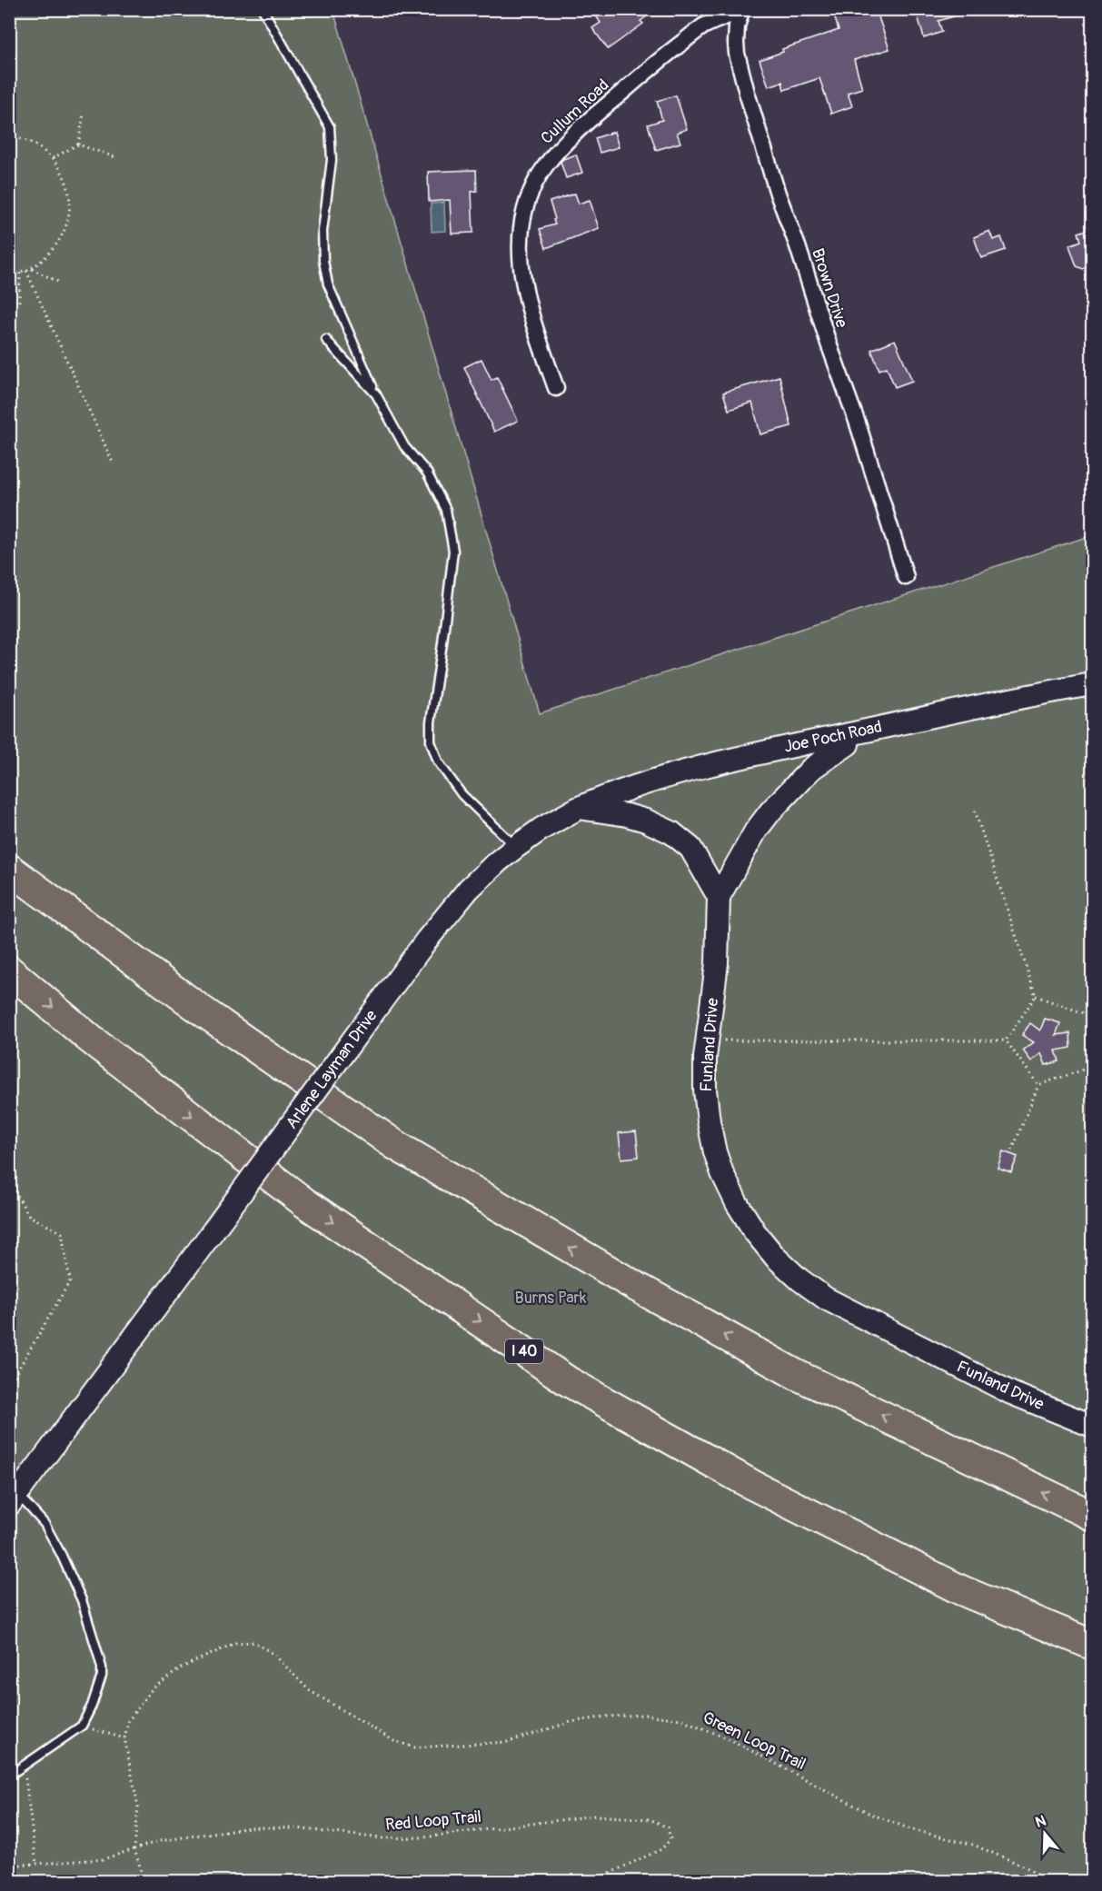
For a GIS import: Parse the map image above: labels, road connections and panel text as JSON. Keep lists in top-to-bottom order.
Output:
{
  "streets": {
    "highway": ["I 40"],
    "street": [
      "Cullum Road",
      "Brown Drive",
      "Joe Poch Road",
      "Funland Drive",
      "Arlene Layman Drive"
    ],
    "path": ["Green Loop Trail", "Red Loop Trail"]
  },
  "crossings": [
    ["Cullum Road", "Brown Drive"],
    ["Joe Poch Road", "Funland Drive"],
    ["Joe Poch Road", "Arlene Layman Drive"],
    ["Green Loop Trail", "Red Loop Trail"]
  ],
  "parks": ["Burns Park"],
  "north": "top"
}
